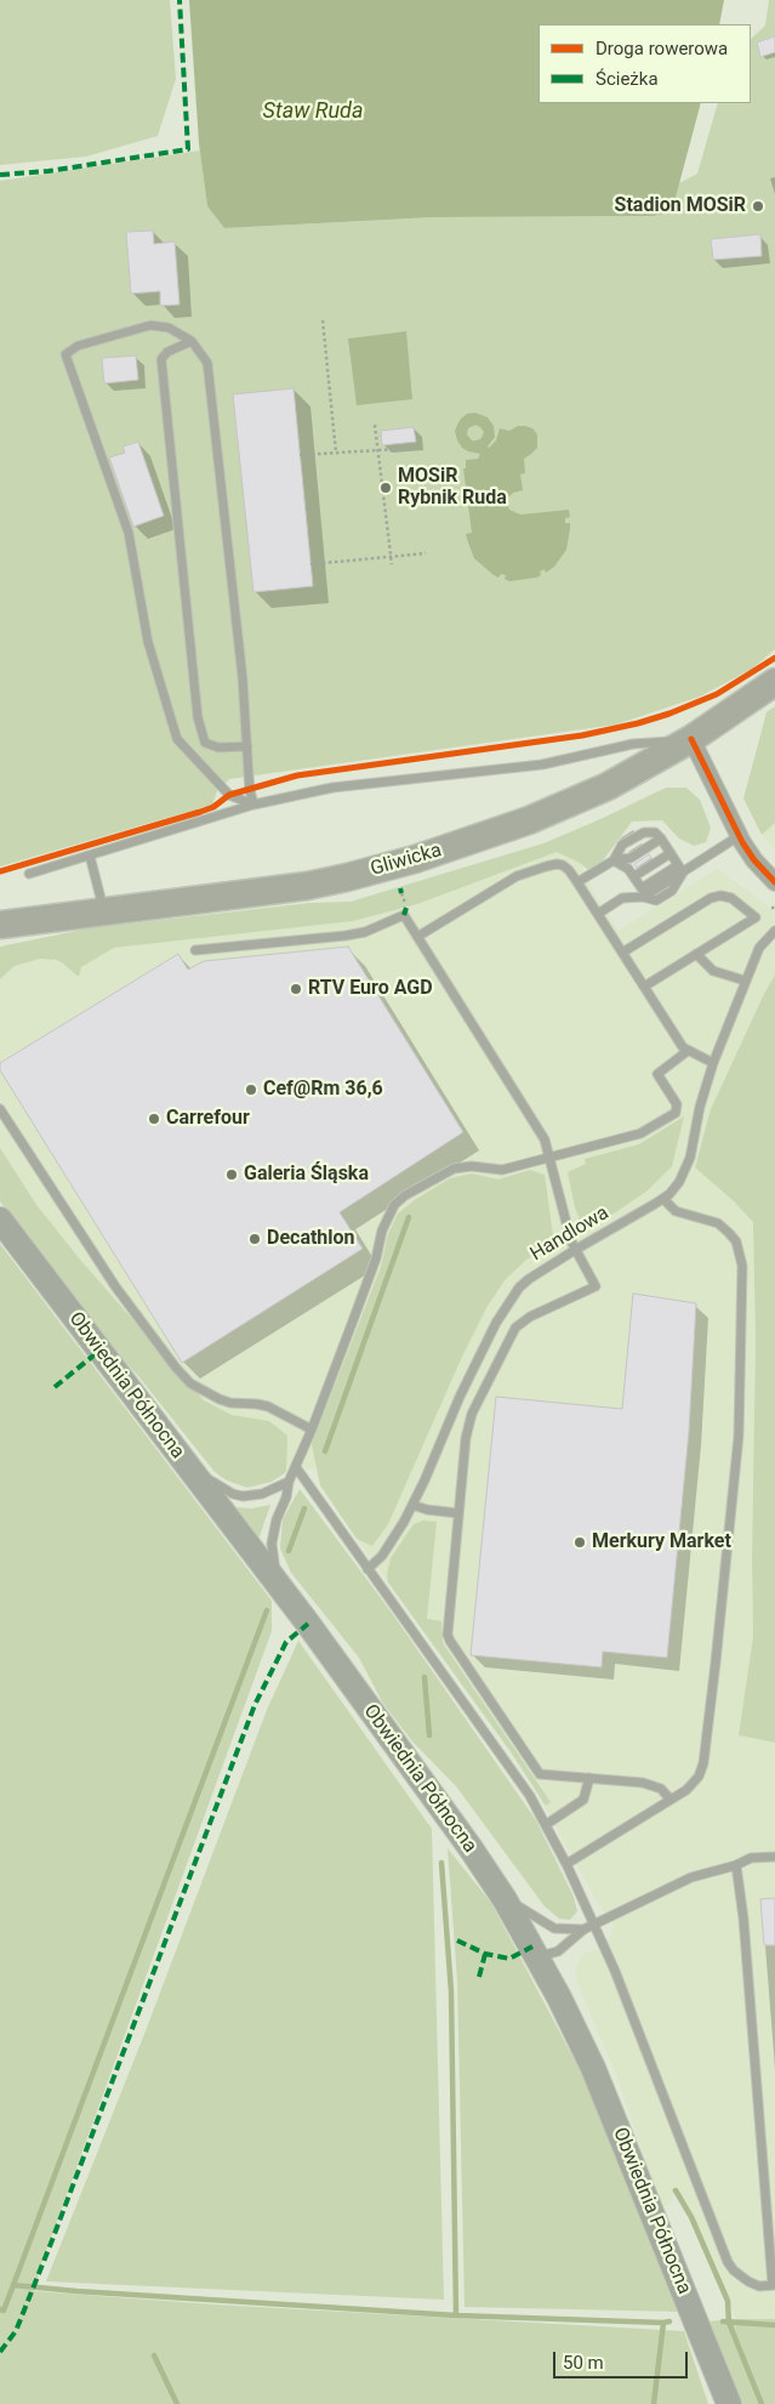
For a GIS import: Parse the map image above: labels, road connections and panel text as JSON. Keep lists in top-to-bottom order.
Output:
{
  "streets": {
    "main road": ["Gliwicka", "Obwiednia Północna"],
    "lane": ["Handlowa"]
  },
  "water": ["Staw Ruda"],
  "places": [
    "Stadion MOSiR",
    "MOSiR Rybnik Ruda",
    "RTV Euro AGD",
    "Cef@Rm 36,6",
    "Carrefour",
    "Galeria Śląska",
    "Decathlon",
    "Merkury Market"
  ],
  "legend": ["Droga rowerowa", "Ścieżka"],
  "scale_bar": "50 m"
}
